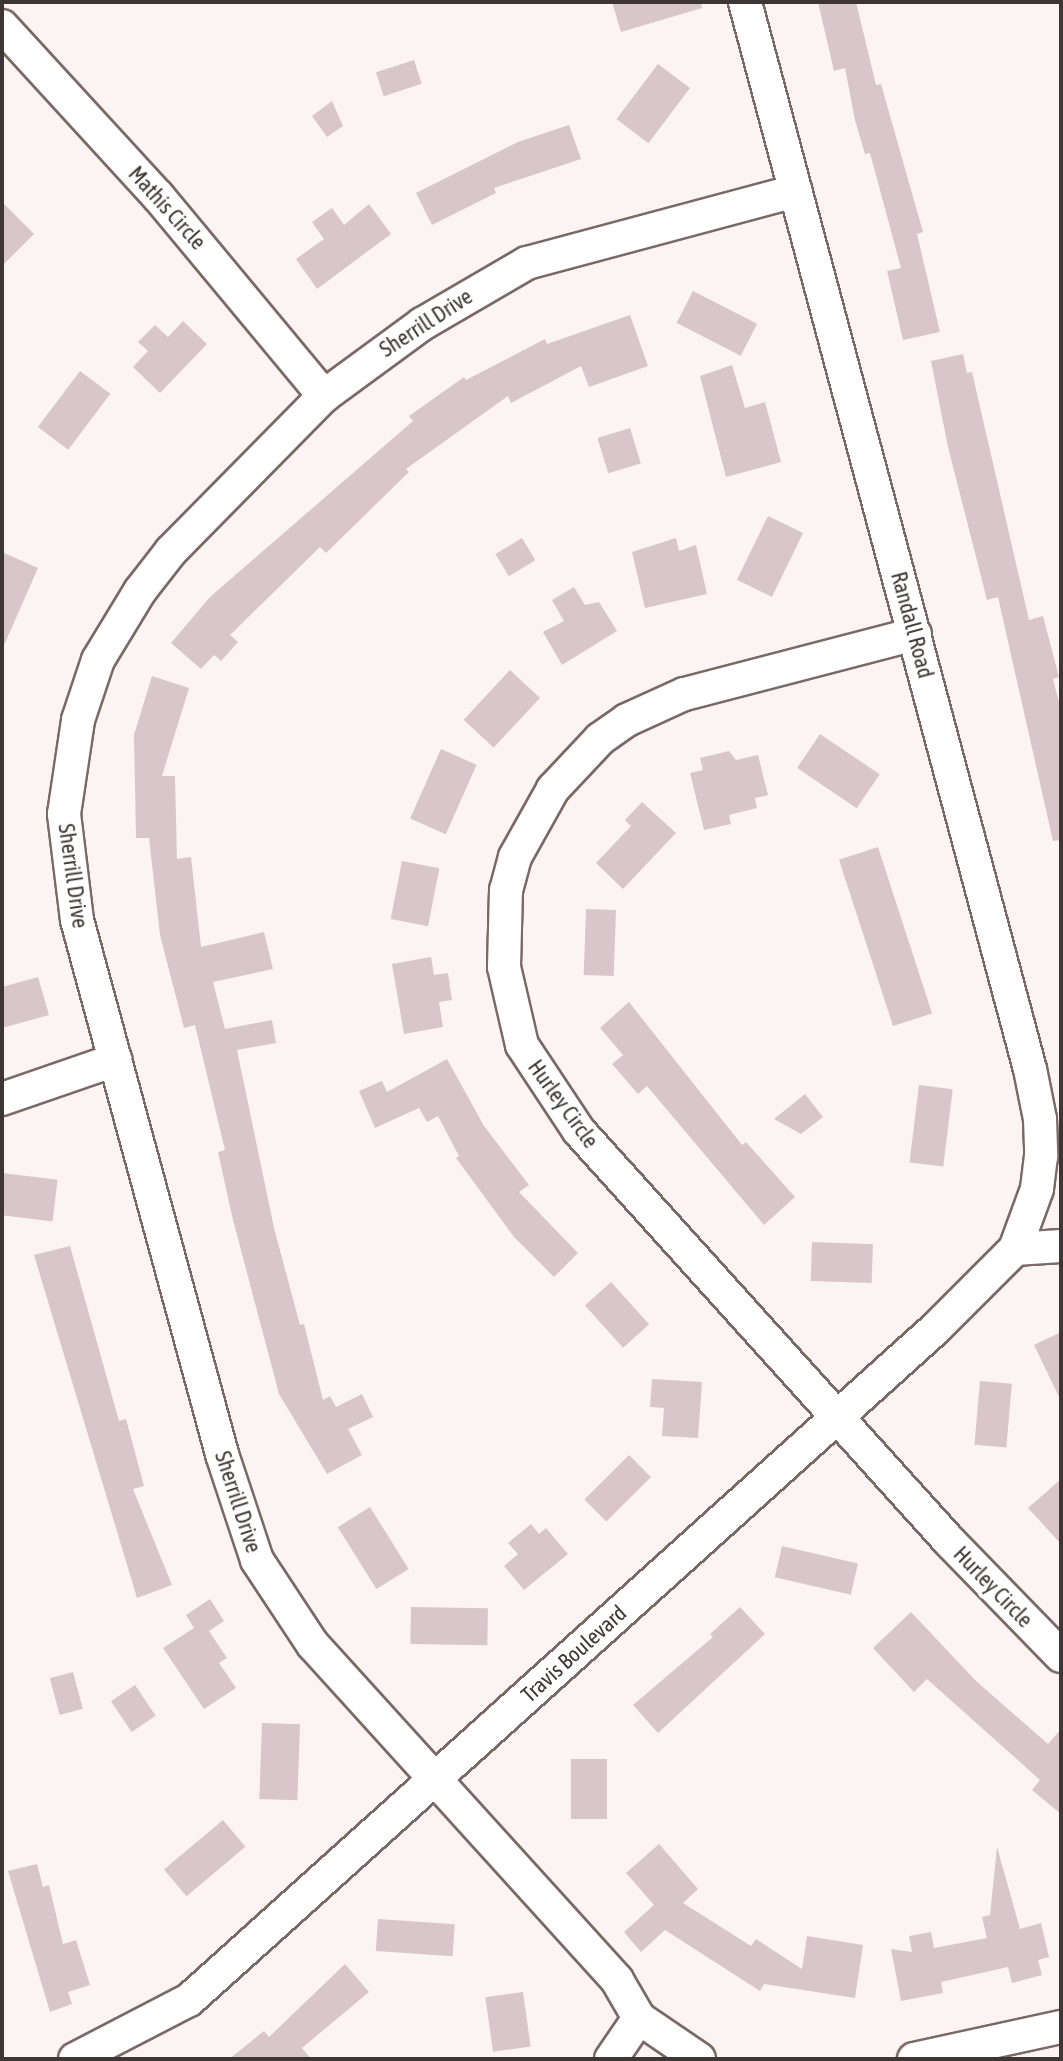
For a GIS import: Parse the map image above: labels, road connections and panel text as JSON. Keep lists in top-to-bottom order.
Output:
{
  "streets": {
    "street": [
      "Mathis Circle",
      "Sherrill Drive",
      "Randall Road",
      "Hurley Circle",
      "Travis Boulevard"
    ]
  },
  "crossings": [
    ["Mathis Circle", "Sherrill Drive"],
    ["Sherrill Drive", "Randall Road"],
    ["Sherrill Drive", "Travis Boulevard"],
    ["Randall Road", "Hurley Circle"],
    ["Randall Road", "Travis Boulevard"],
    ["Hurley Circle", "Travis Boulevard"]
  ]
}
